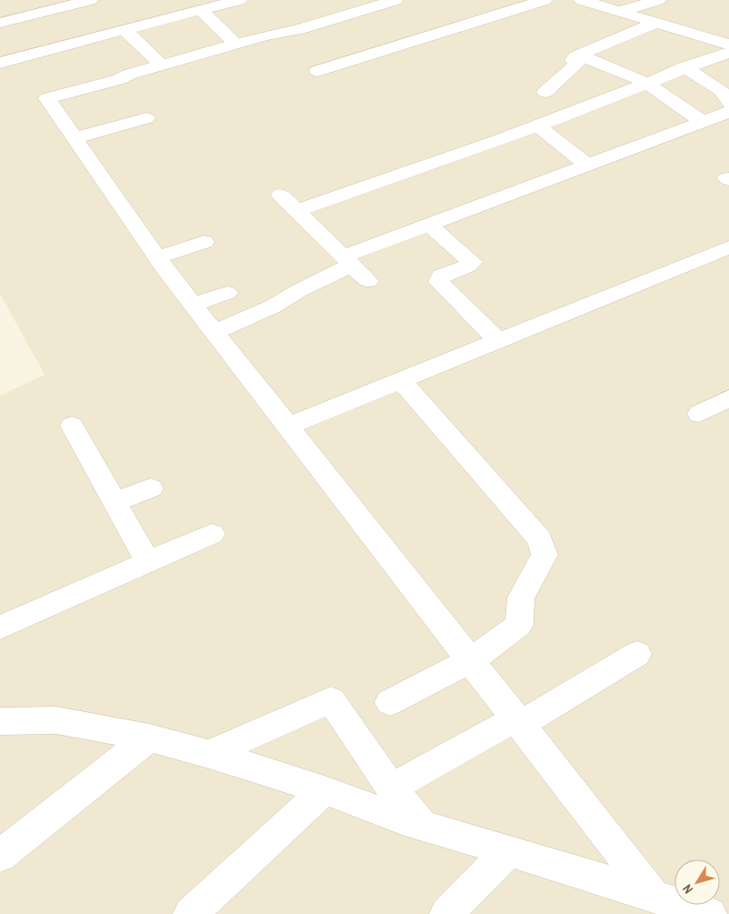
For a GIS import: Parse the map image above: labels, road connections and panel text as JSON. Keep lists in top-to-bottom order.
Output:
{
  "north": "bottom left"
}
